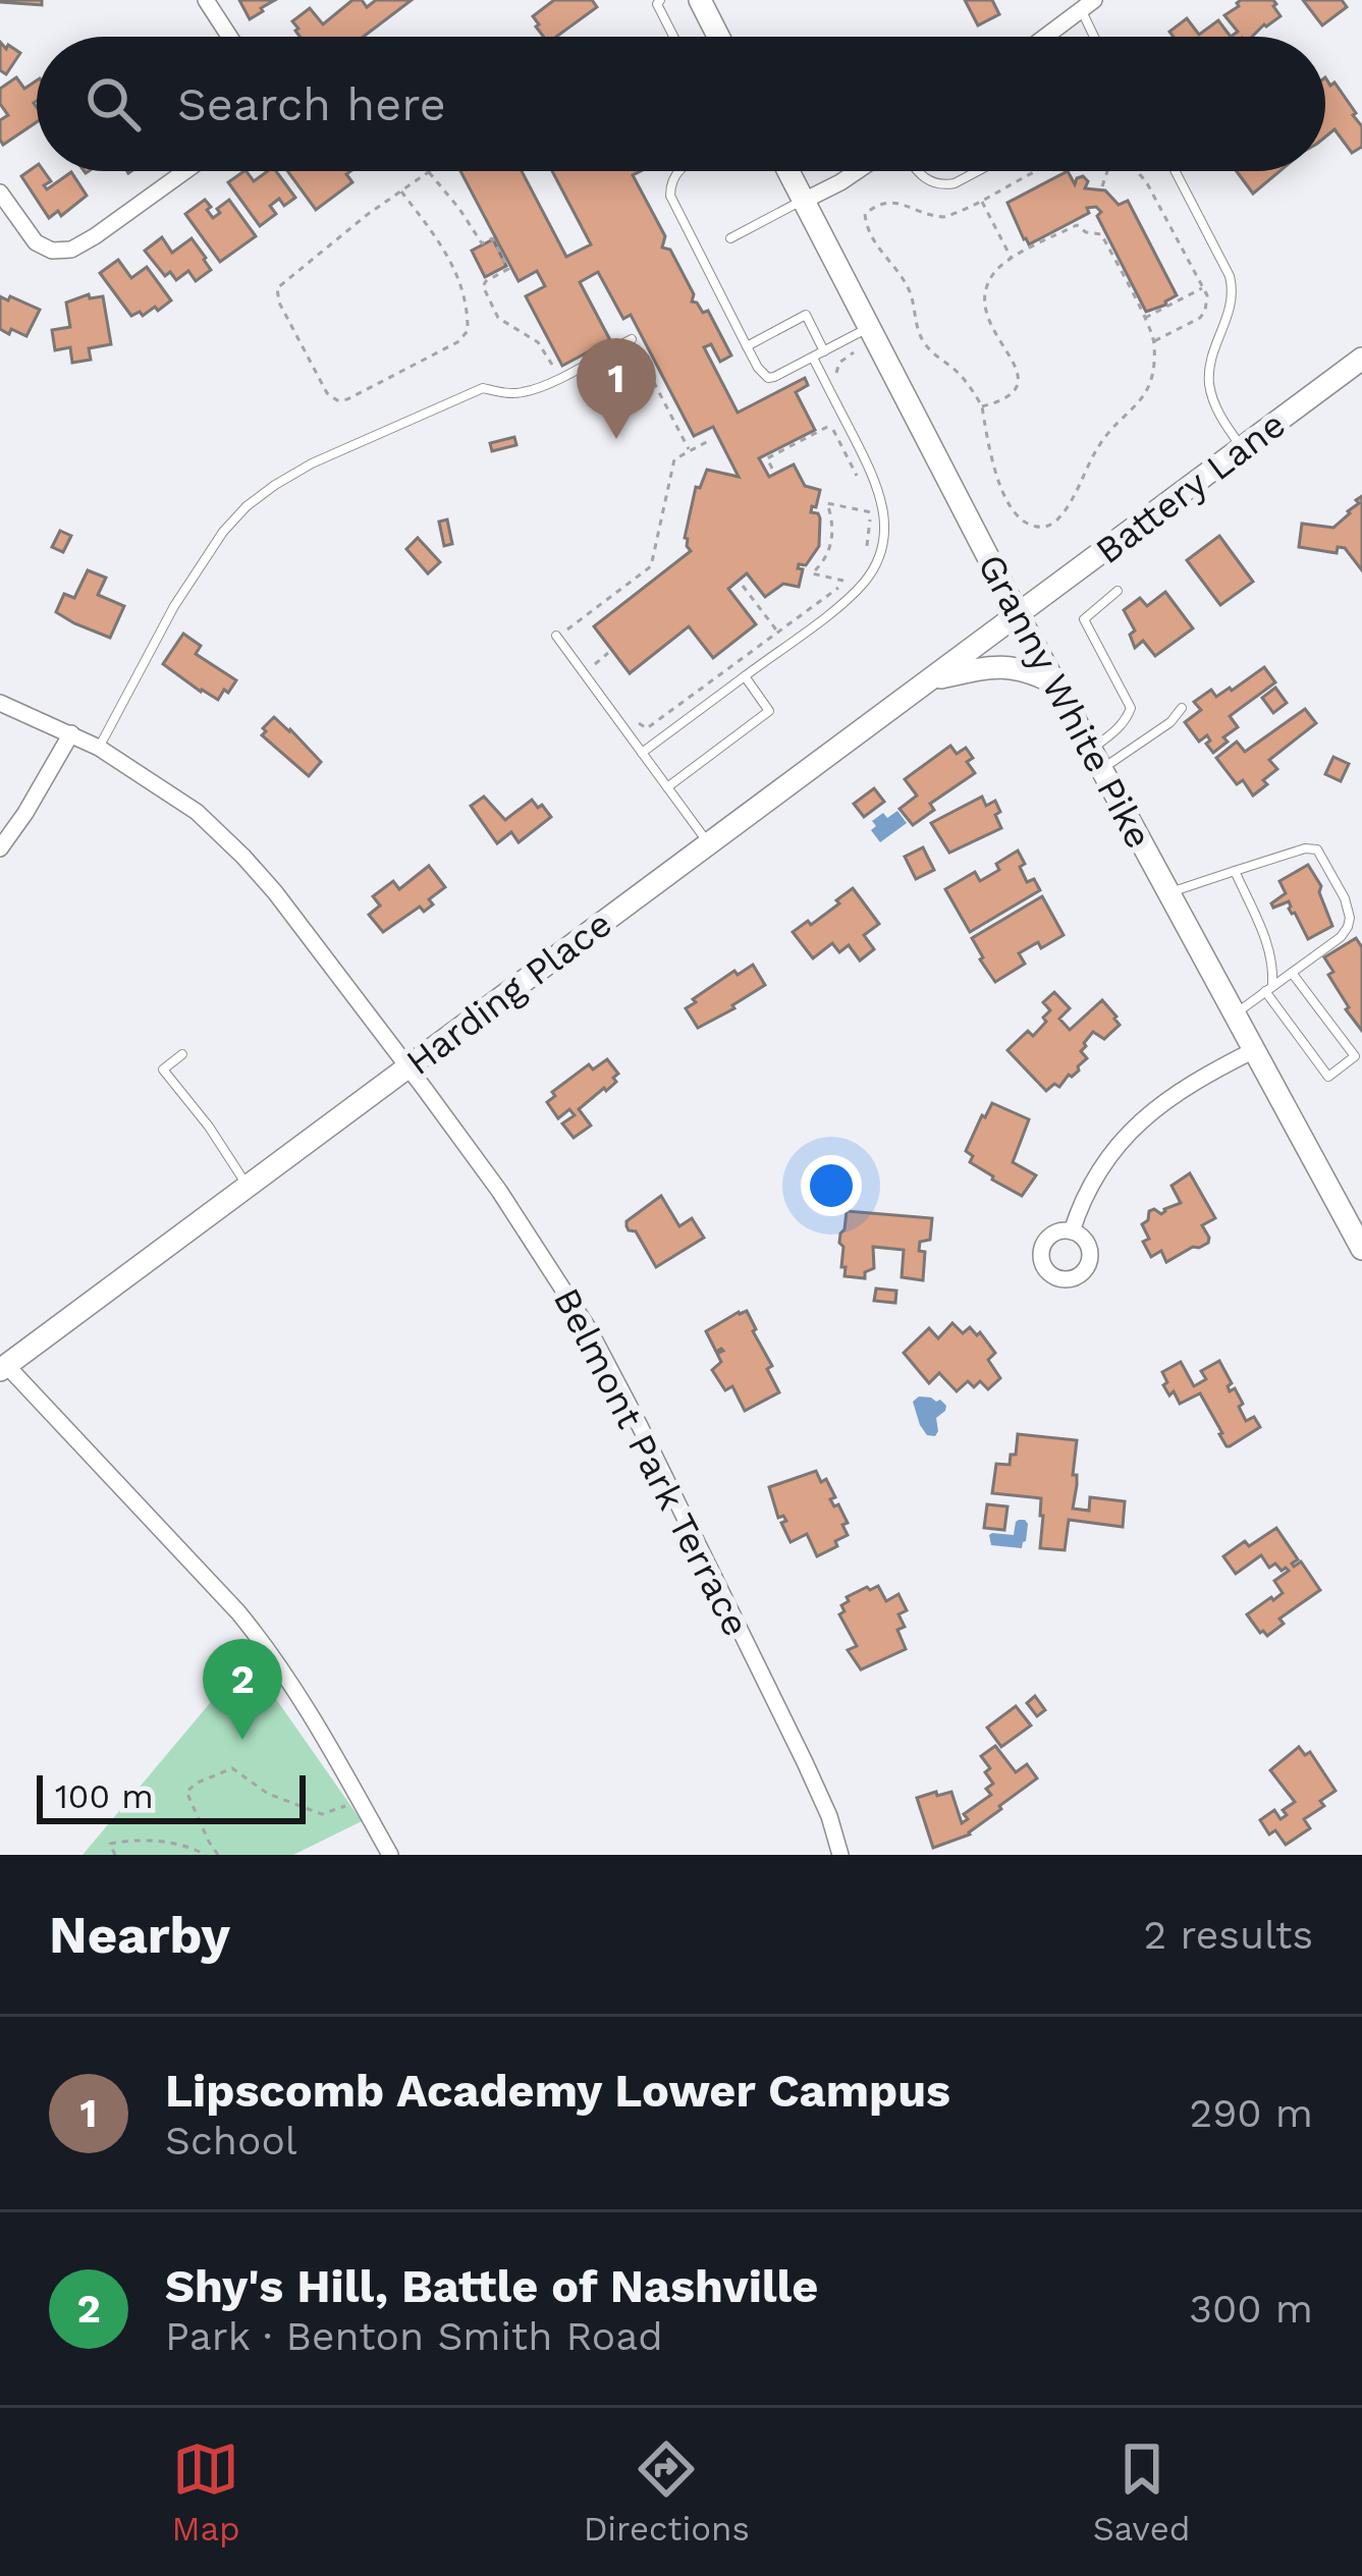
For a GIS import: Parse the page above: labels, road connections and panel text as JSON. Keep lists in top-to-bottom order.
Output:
{
  "streets": {
    "main road": ["Battery Lane", "Granny White Pike", "Harding Place"],
    "street": ["Belmont Park Terrace"]
  },
  "crossings": [
    ["Battery Lane", "Granny White Pike"],
    ["Battery Lane", "Harding Place"],
    ["Granny White Pike", "Harding Place"],
    ["Harding Place", "Belmont Park Terrace"]
  ],
  "scale_bar": "100 m",
  "page": {
    "search": "Search here",
    "pins": ["1", "2"],
    "scale": "100 m",
    "heading": ["Nearby", "2 results"],
    "list": [
      {
        "mark": "1",
        "name": "Lipscomb Academy Lower Campus",
        "note": "School",
        "value": "290 m"
      },
      {
        "mark": "2",
        "name": "Shy's Hill, Battle of Nashville",
        "note": "Park · Benton Smith Road",
        "value": "300 m"
      }
    ],
    "nav": ["Map", "Directions", "Saved"]
  }
}
